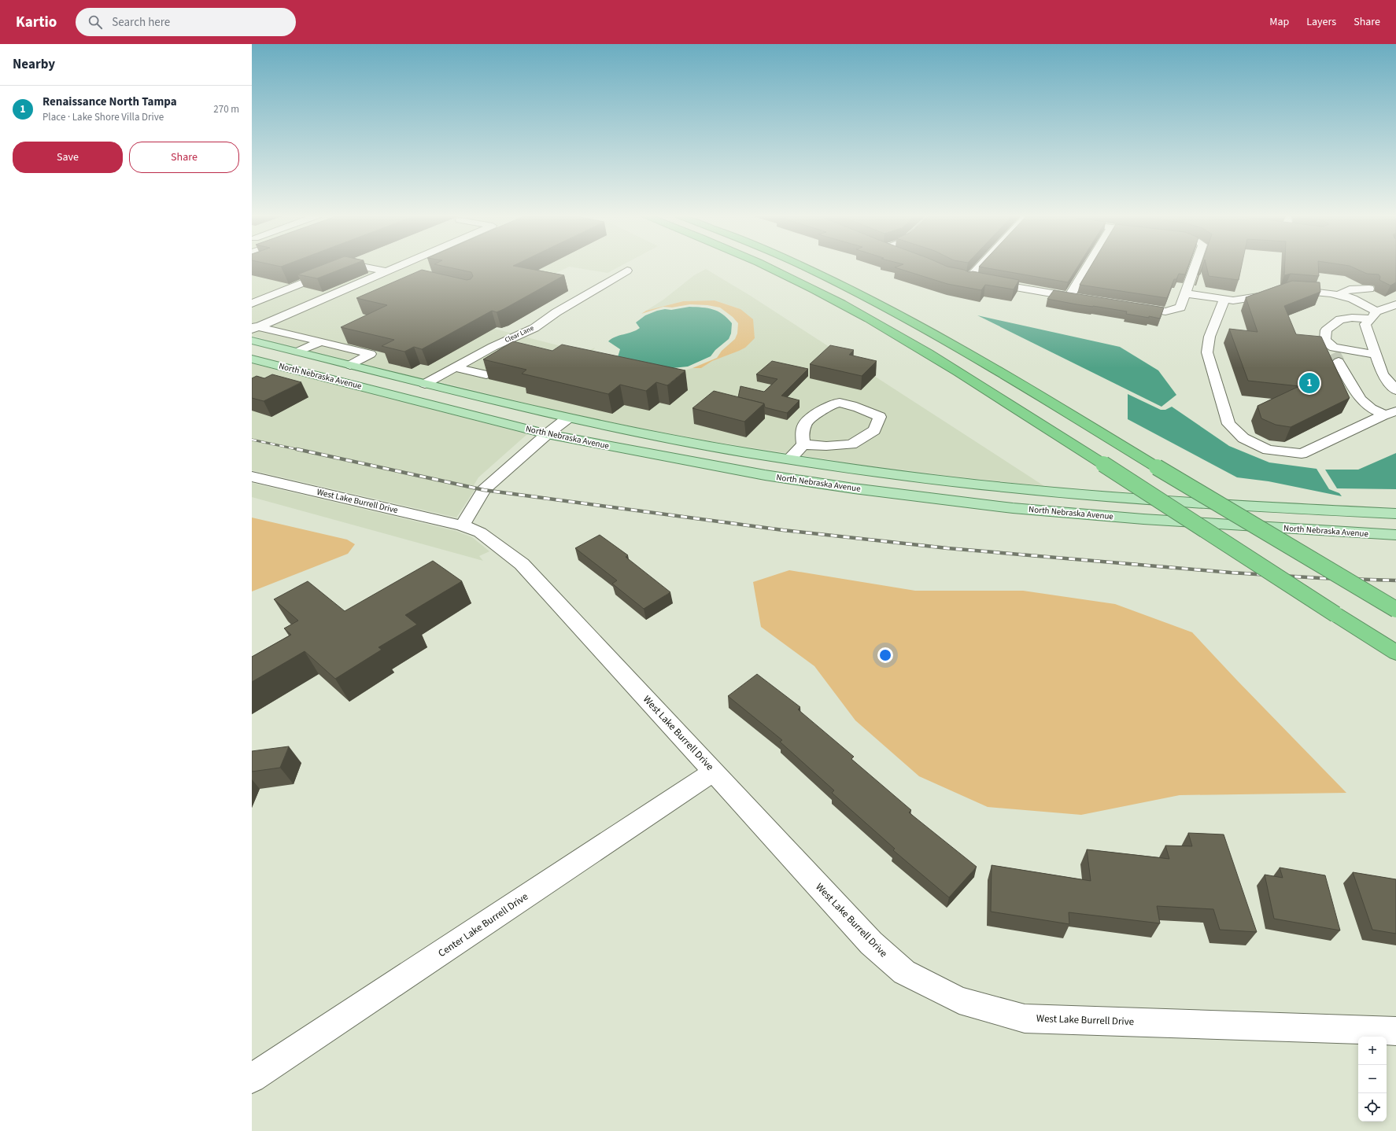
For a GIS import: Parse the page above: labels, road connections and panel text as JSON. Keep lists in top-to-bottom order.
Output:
{
  "streets": {
    "main road": ["North Nebraska Avenue"],
    "street": ["Clear Lane", "West Lake Burrell Drive", "Center Lake Burrell Drive"]
  },
  "crossings": [
    ["Clear Lane", "North Nebraska Avenue"],
    ["West Lake Burrell Drive", "Center Lake Burrell Drive"]
  ],
  "page": {
    "header": "Kartio",
    "search": "Search here",
    "nav": ["Map", "Layers", "Share"],
    "heading": "Nearby",
    "list": [
      {
        "mark": "1",
        "name": "Renaissance North Tampa",
        "note": "Place · Lake Shore Villa Drive",
        "value": "270 m"
      }
    ],
    "buttons": ["Save", "Share"],
    "pins": "1",
    "map_buttons": ["+", "−"]
  }
}
